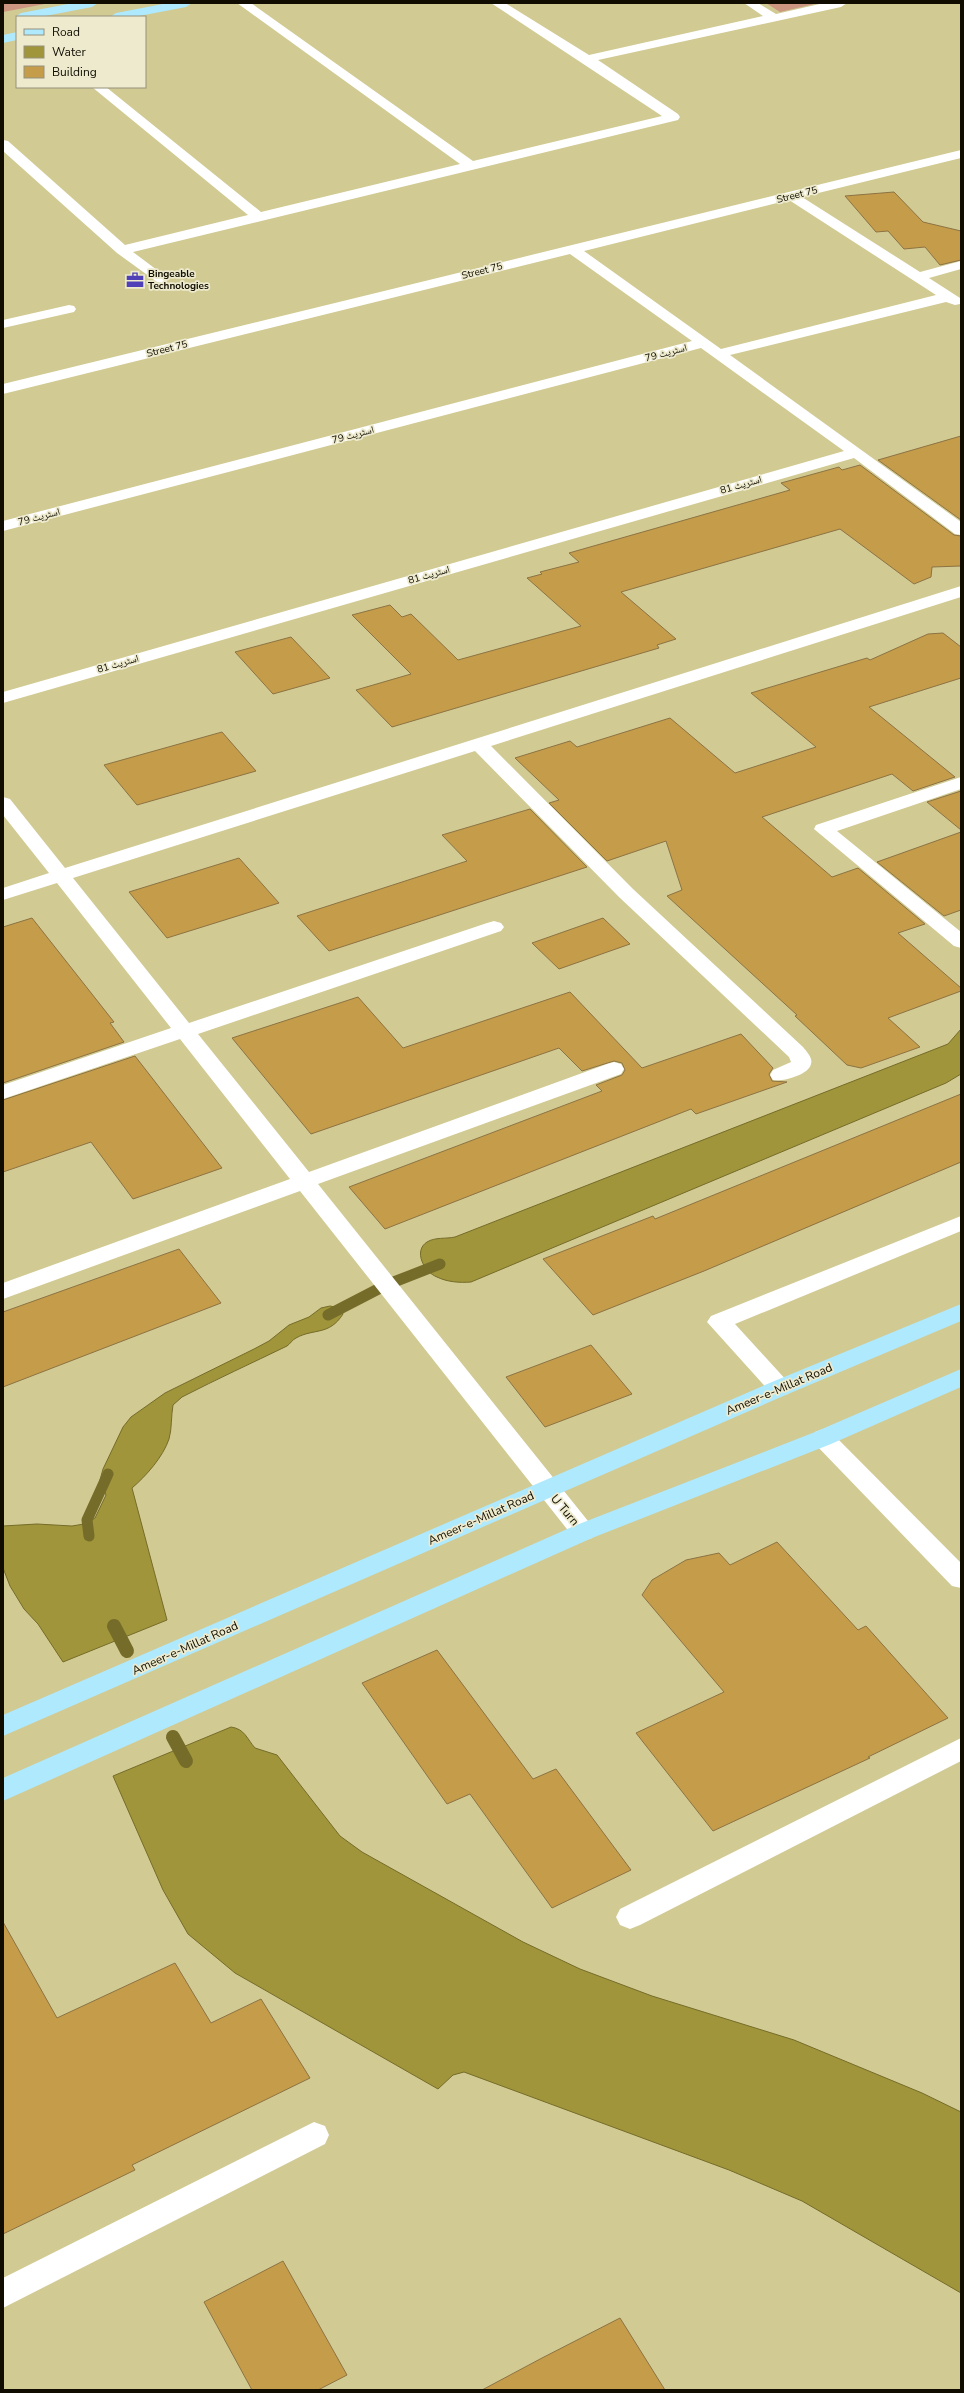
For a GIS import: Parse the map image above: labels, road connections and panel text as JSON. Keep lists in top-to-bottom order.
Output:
{
  "streets": {
    "main road": ["Ameer-e-Millat Road"],
    "street": [
      "Street 75",
      "اسٹریٹ 79",
      "اسٹریٹ 81",
      "U Turn"
    ]
  },
  "crossings": [
    ["Ameer-e-Millat Road", "U Turn"]
  ],
  "places": {
    "office": ["Bingeable Technologies"]
  },
  "legend": ["Road", "Water", "Building"]
}
